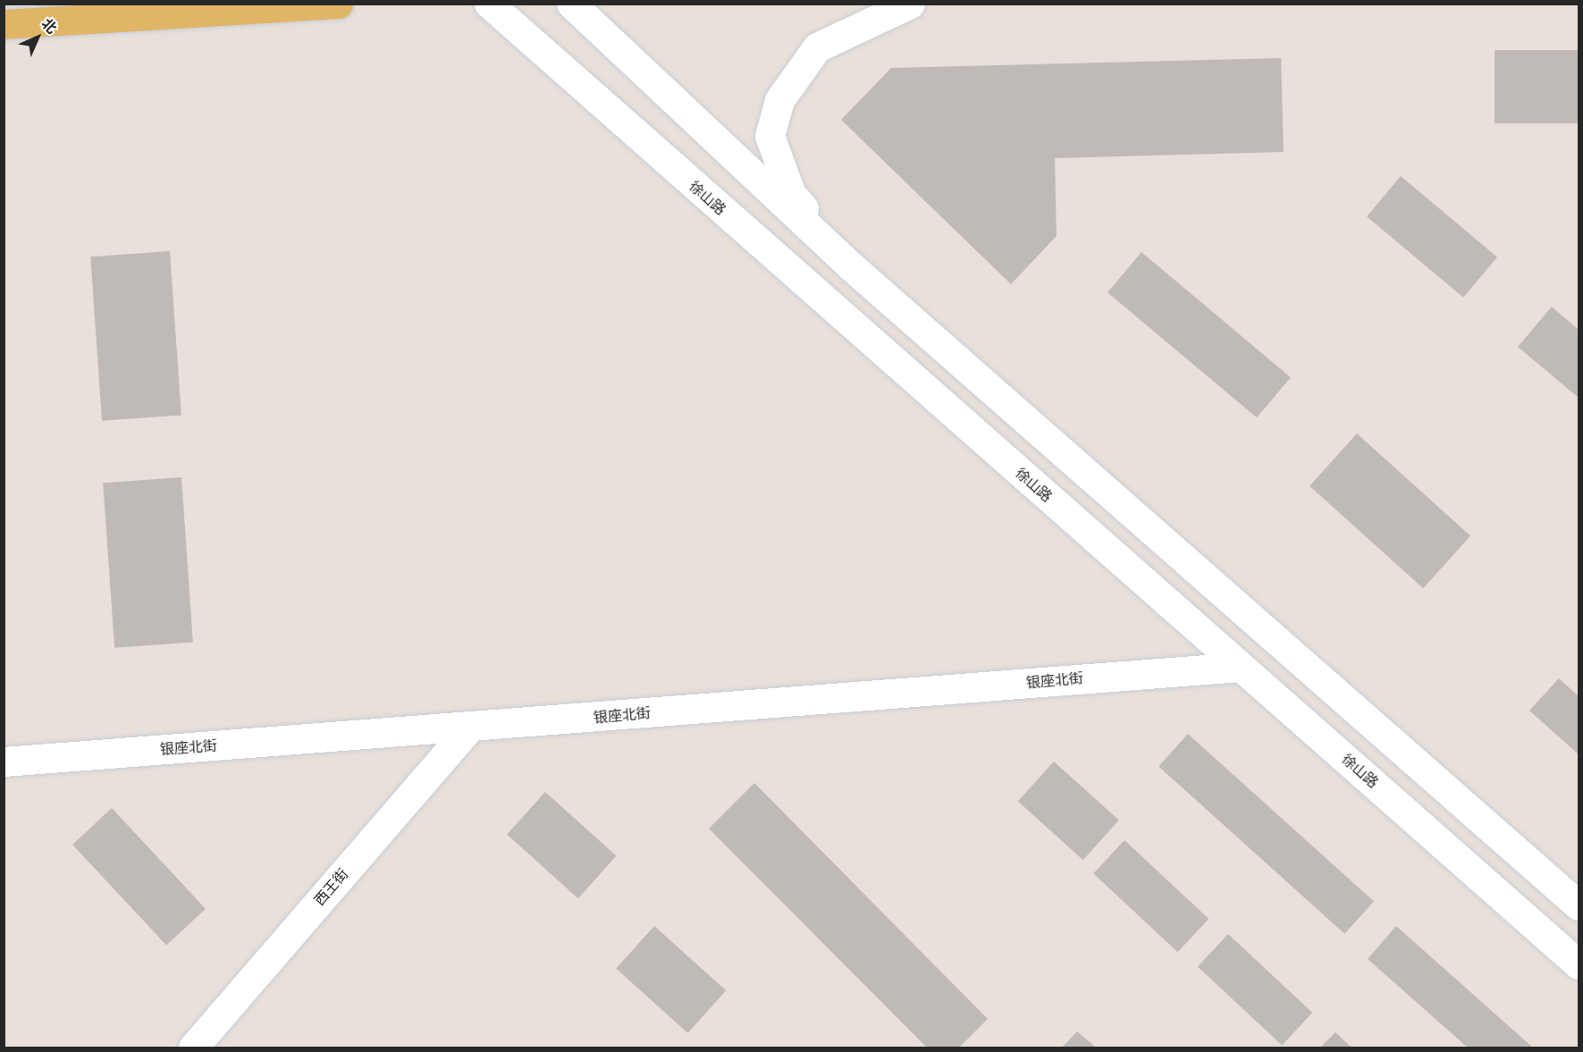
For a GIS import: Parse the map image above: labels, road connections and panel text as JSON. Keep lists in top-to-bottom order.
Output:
{
  "streets": {
    "main road": ["徐山路", "银座北街", "西王街"]
  },
  "crossings": [
    ["徐山路", "银座北街"],
    ["银座北街", "西王街"]
  ],
  "north": "top right"
}
